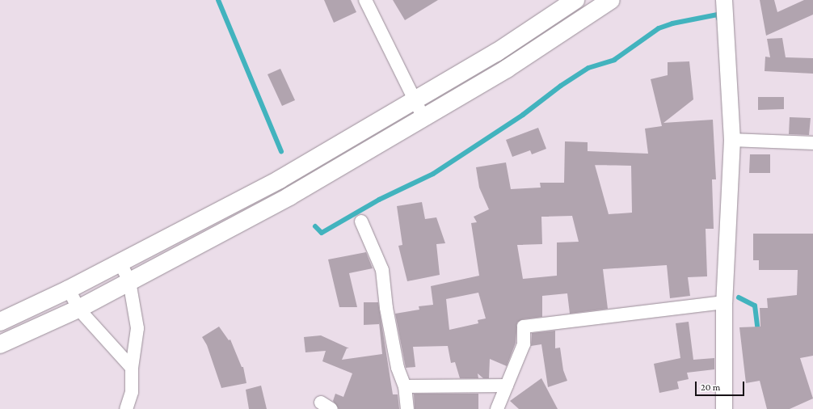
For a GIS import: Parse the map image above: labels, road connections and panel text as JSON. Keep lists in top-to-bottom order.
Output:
{
  "scale_bar": "20 m"
}
